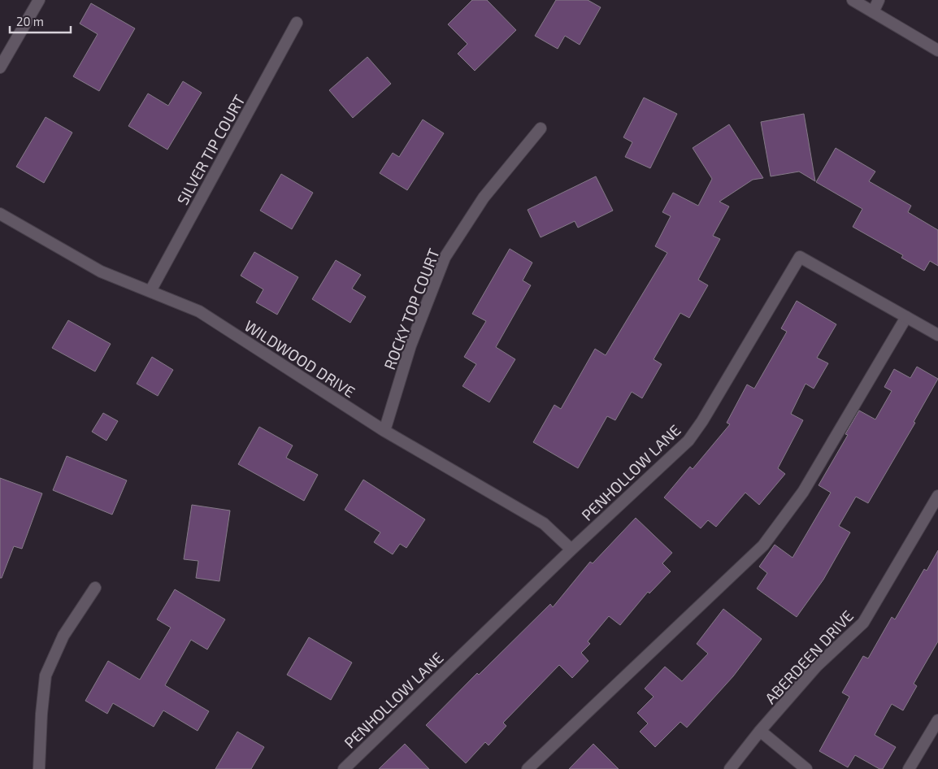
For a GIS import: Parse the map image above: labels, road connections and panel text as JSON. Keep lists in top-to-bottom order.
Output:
{
  "streets": {
    "street": [
      "SILVER TIP COURT",
      "ROCKY TOP COURT",
      "WILDWOOD DRIVE",
      "PENHOLLOW LANE",
      "ABERDEEN DRIVE"
    ]
  },
  "crossings": [
    ["SILVER TIP COURT", "WILDWOOD DRIVE"],
    ["ROCKY TOP COURT", "WILDWOOD DRIVE"],
    ["WILDWOOD DRIVE", "PENHOLLOW LANE"]
  ],
  "scale_bar": "20 m"
}
